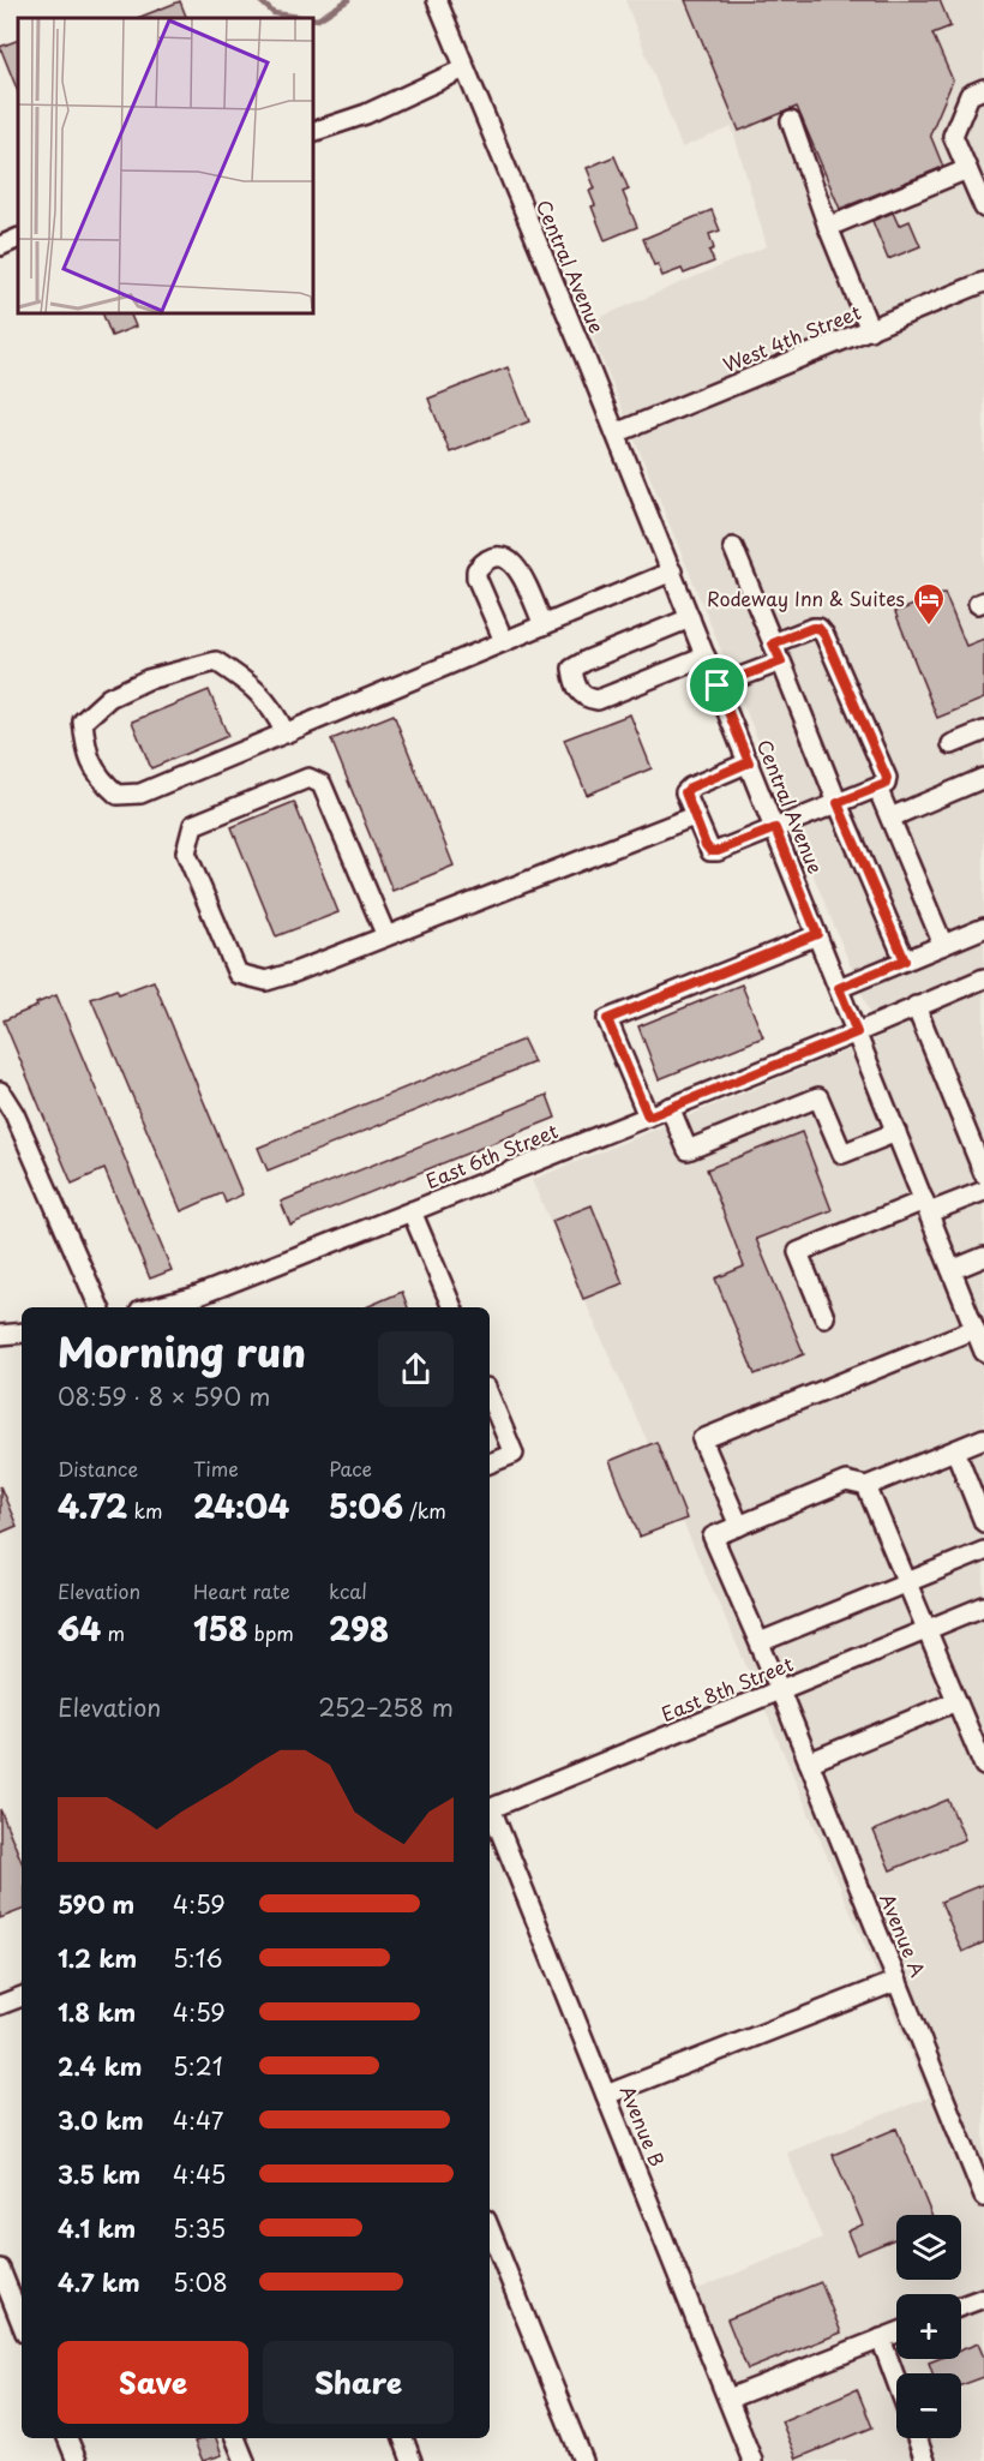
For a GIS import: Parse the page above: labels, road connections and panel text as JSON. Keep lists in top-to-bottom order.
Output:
{
  "streets": {
    "street": [
      "Central Avenue",
      "West 4th Street",
      "East 6th Street",
      "East 8th Street",
      "Avenue A",
      "Avenue B"
    ]
  },
  "crossings": [
    ["Central Avenue", "West 4th Street"],
    ["Central Avenue", "East 6th Street"],
    ["East 8th Street", "Avenue A"]
  ],
  "places": {
    "hotel": ["Rodeway Inn & Suites"]
  },
  "page": {
    "heading": ["Morning run", "08:59 · 8 × 590 m"],
    "stats": [
      ["Distance", "4.72 km"],
      ["Time", "24:04"],
      ["Pace", "5:06 /km"],
      ["Elevation", "64 m"],
      ["Heart rate", "158 bpm"],
      ["kcal", "298"]
    ],
    "chart": ["Elevation", "252–258 m"],
    "list": [
      {
        "name": "590 m",
        "note": "4:59"
      },
      {
        "name": "1.2 km",
        "note": "5:16"
      },
      {
        "name": "1.8 km",
        "note": "4:59"
      },
      {
        "name": "2.4 km",
        "note": "5:21"
      },
      {
        "name": "3.0 km",
        "note": "4:47"
      },
      {
        "name": "3.5 km",
        "note": "4:45"
      },
      {
        "name": "4.1 km",
        "note": "5:35"
      },
      {
        "name": "4.7 km",
        "note": "5:08"
      }
    ],
    "map_buttons": ["+", "−"],
    "buttons": ["Save", "Share"]
  }
}
